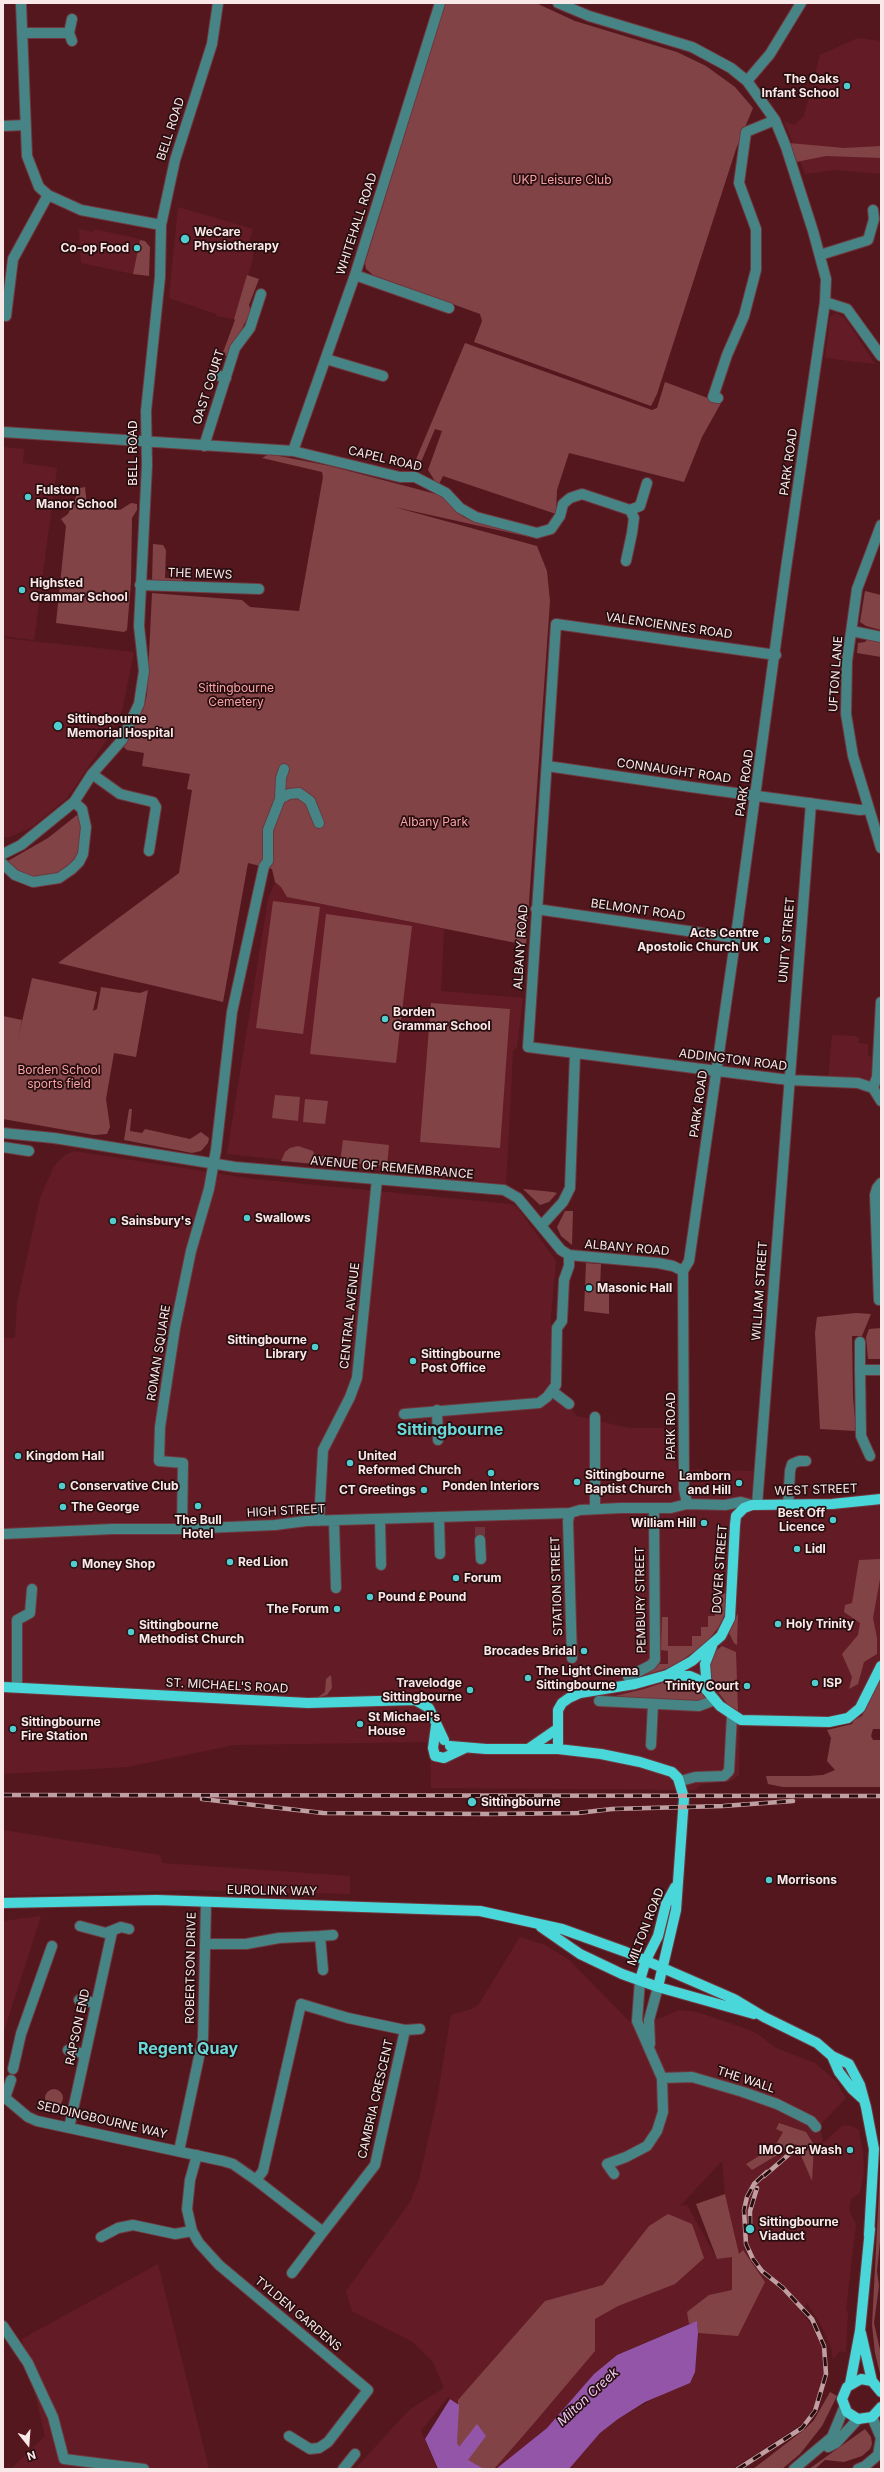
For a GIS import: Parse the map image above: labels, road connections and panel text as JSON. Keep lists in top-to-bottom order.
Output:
{
  "streets": {
    "main road": [
      "WEST STREET",
      "DOVER STREET",
      "ST. MICHAEL'S ROAD",
      "EUROLINK WAY",
      "MILTON ROAD"
    ],
    "street": [
      "BELL ROAD",
      "WHITEHALL ROAD",
      "OAST COURT",
      "CAPEL ROAD",
      "PARK ROAD",
      "THE MEWS",
      "VALENCIENNES ROAD",
      "UFTON LANE",
      "CONNAUGHT ROAD",
      "BELMONT ROAD",
      "UNITY STREET",
      "ALBANY ROAD",
      "ADDINGTON ROAD",
      "AVENUE OF REMEMBRANCE",
      "WILLIAM STREET",
      "CENTRAL AVENUE",
      "ROMAN SQUARE",
      "HIGH STREET",
      "STATION STREET",
      "PEMBURY STREET",
      "ROBERTSON DRIVE",
      "RAPSON END",
      "THE WALL",
      "CAMBRIA CRESCENT",
      "SEDDINGBOURNE WAY",
      "TYLDEN GARDENS"
    ]
  },
  "crossings": [
    ["BELL ROAD", "CAPEL ROAD"],
    ["BELL ROAD", "THE MEWS"],
    ["WHITEHALL ROAD", "CAPEL ROAD"],
    ["OAST COURT", "CAPEL ROAD"],
    ["PARK ROAD", "VALENCIENNES ROAD"],
    ["PARK ROAD", "CONNAUGHT ROAD"],
    ["PARK ROAD", "BELMONT ROAD"],
    ["PARK ROAD", "ALBANY ROAD"],
    ["PARK ROAD", "ADDINGTON ROAD"],
    ["PARK ROAD", "WEST STREET"],
    ["VALENCIENNES ROAD", "ALBANY ROAD"],
    ["UFTON LANE", "CONNAUGHT ROAD"],
    ["CONNAUGHT ROAD", "UNITY STREET"],
    ["CONNAUGHT ROAD", "ALBANY ROAD"],
    ["BELMONT ROAD", "ALBANY ROAD"],
    ["UNITY STREET", "ADDINGTON ROAD"],
    ["UNITY STREET", "WILLIAM STREET"],
    ["ALBANY ROAD", "ADDINGTON ROAD"],
    ["ALBANY ROAD", "AVENUE OF REMEMBRANCE"],
    ["ADDINGTON ROAD", "WILLIAM STREET"],
    ["AVENUE OF REMEMBRANCE", "CENTRAL AVENUE"],
    ["AVENUE OF REMEMBRANCE", "ROMAN SQUARE"],
    ["WILLIAM STREET", "WEST STREET"],
    ["CENTRAL AVENUE", "HIGH STREET"],
    ["ROMAN SQUARE", "HIGH STREET"],
    ["WEST STREET", "HIGH STREET"],
    ["WEST STREET", "STATION STREET"],
    ["WEST STREET", "PEMBURY STREET"],
    ["HIGH STREET", "STATION STREET"],
    ["EUROLINK WAY", "MILTON ROAD"],
    ["EUROLINK WAY", "ROBERTSON DRIVE"],
    ["ROBERTSON DRIVE", "SEDDINGBOURNE WAY"],
    ["RAPSON END", "SEDDINGBOURNE WAY"]
  ],
  "districts": ["Sittingbourne", "Regent Quay"],
  "water": ["Milton Creek"],
  "parks": [
    "UKP Leisure Club",
    "Sittingbourne Cemetery",
    "Albany Park",
    "Borden School sports field"
  ],
  "places": [
    "The Oaks Infant School",
    "WeCare Physiotherapy",
    "Co-op Food",
    "Fulston Manor School",
    "Highsted Grammar School",
    "Sittingbourne Memorial Hospital",
    "Acts Centre Apostolic Church UK",
    "Borden Grammar School",
    "Swallows",
    "Sainsbury's",
    "Masonic Hall",
    "Sittingbourne Library",
    "Sittingbourne Post Office",
    "Kingdom Hall",
    "United Reformed Church",
    "Ponden Interiors",
    "Sittingbourne Baptist Church",
    "Lamborn and Hill",
    "Conservative Club",
    "CT Greetings",
    "The Bull Hotel",
    "The George",
    "Best Off Licence",
    "William Hill",
    "Lidl",
    "Red Lion",
    "Money Shop",
    "Forum",
    "Pound £ Pound",
    "The Forum",
    "Holy Trinity",
    "Sittingbourne Methodist Church",
    "Brocades Bridal",
    "The Light Cinema Sittingbourne",
    "ISP",
    "Trinity Court",
    "Travelodge Sittingbourne",
    "St Michael's House",
    "Sittingbourne Fire Station",
    "Sittingbourne",
    "Morrisons",
    "IMO Car Wash",
    "Sittingbourne Viaduct"
  ],
  "north": "bottom"
}
